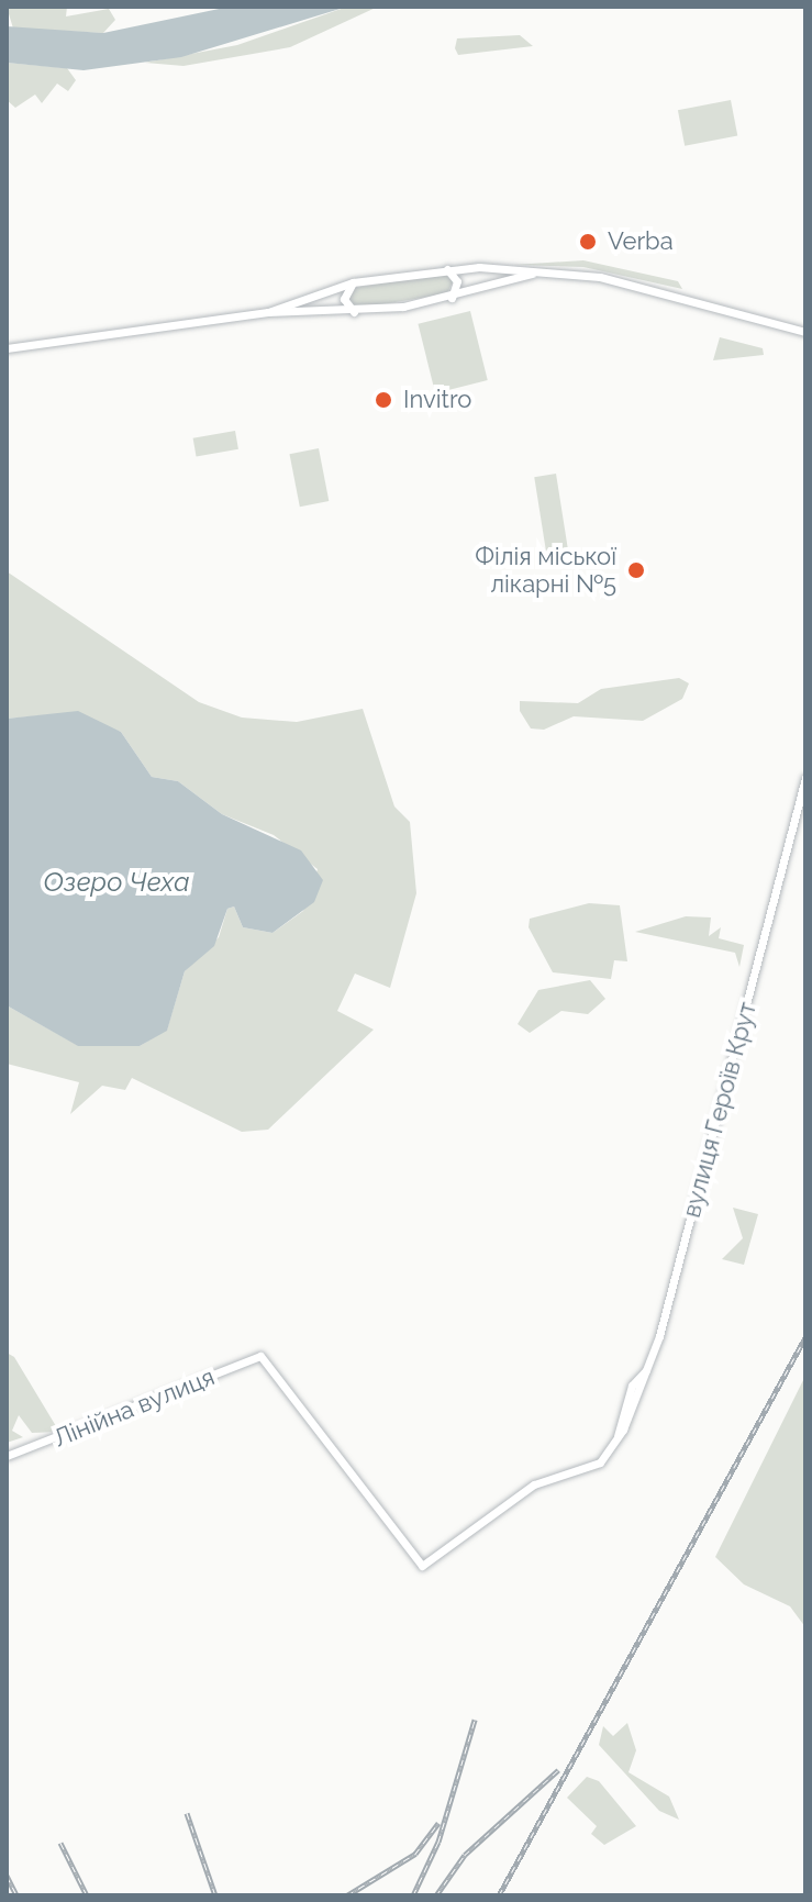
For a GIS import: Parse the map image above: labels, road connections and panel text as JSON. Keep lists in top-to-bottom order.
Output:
{
  "streets": {
    "main road": ["вулиця Героїв Крут", "Лінійна вулиця"]
  },
  "crossings": [
    ["вулиця Героїв Крут", "Лінійна вулиця"]
  ],
  "water": ["Озеро Чеха"],
  "places": ["Verba", "Invitro", "Філія міської лікарні №5"]
}
